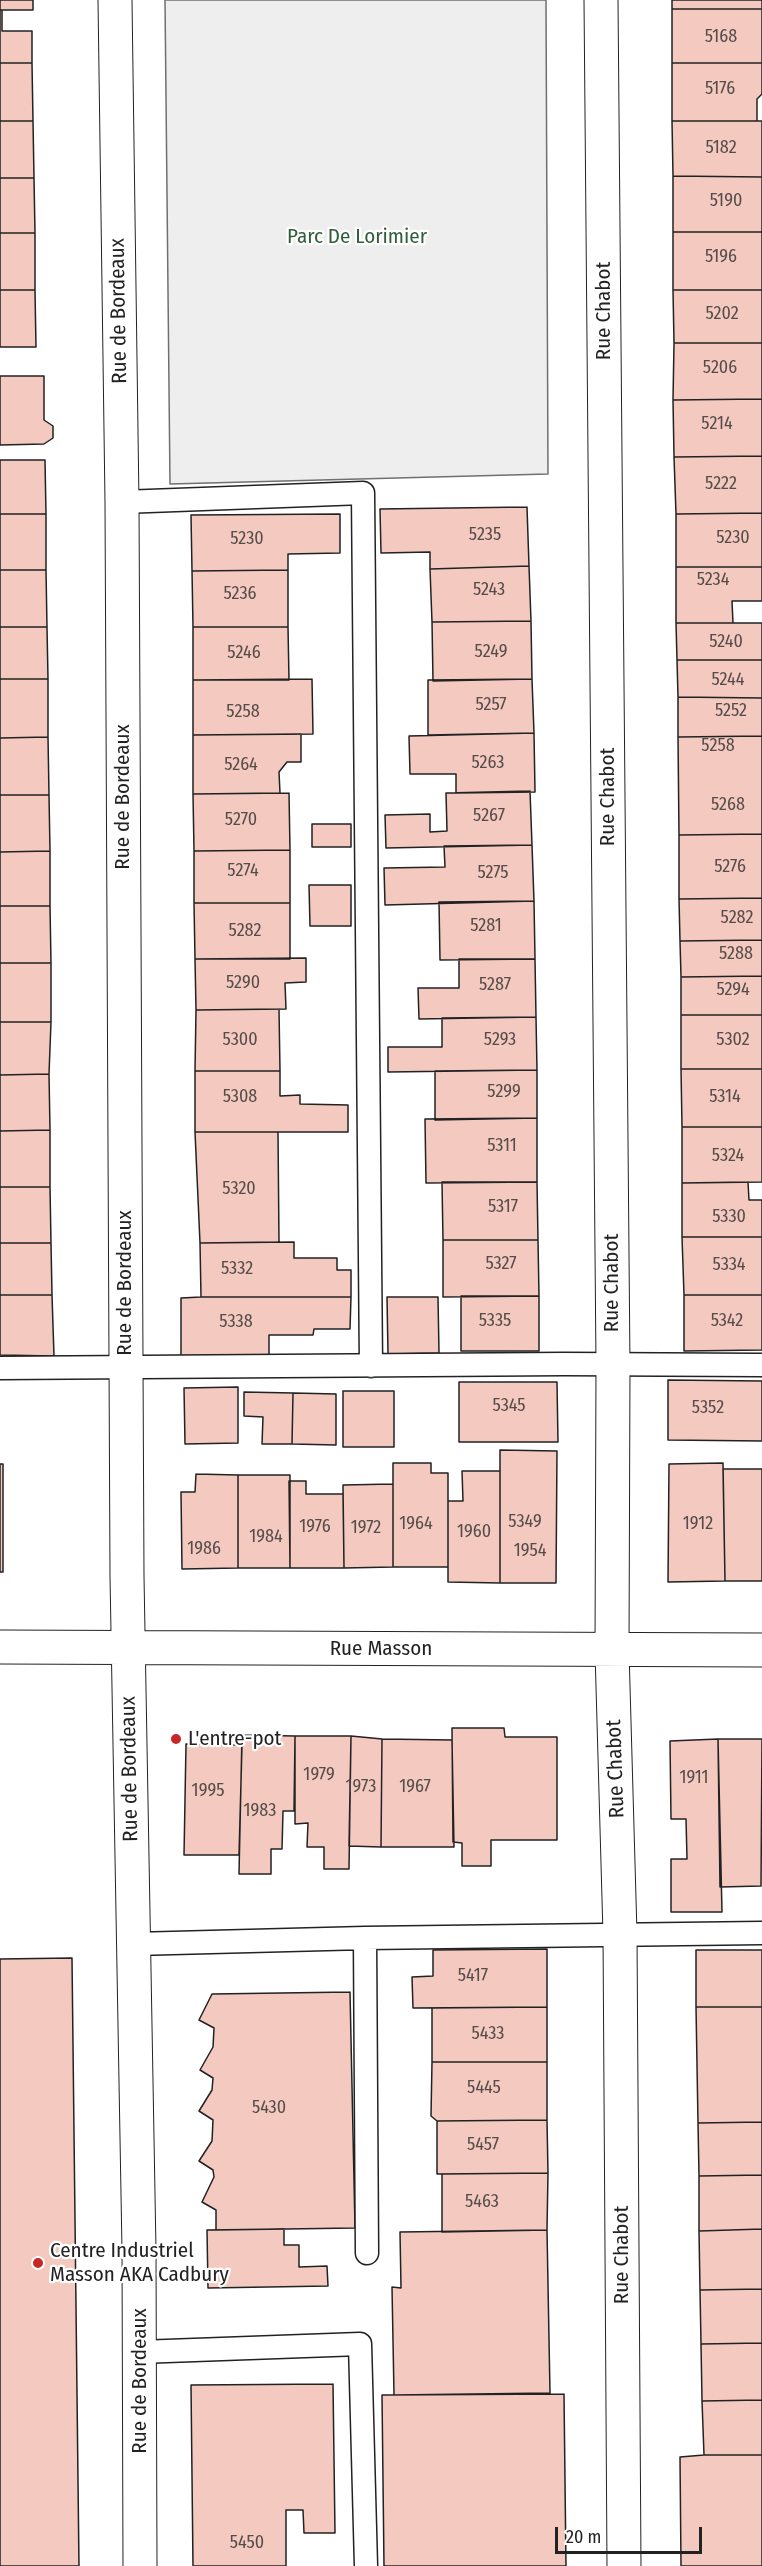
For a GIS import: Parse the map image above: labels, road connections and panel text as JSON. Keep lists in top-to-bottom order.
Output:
{
  "streets": {
    "street": ["Rue de Bordeaux", "Rue Chabot", "Rue Masson"]
  },
  "crossings": [
    ["Rue de Bordeaux", "Rue Masson"],
    ["Rue Chabot", "Rue Masson"]
  ],
  "parks": ["Parc De Lorimier"],
  "places": ["L'entre-pot", "Centre Industriel Masson AKA Cadbury"],
  "house_numbers": [
    "5168",
    "5176",
    "5182",
    "5190",
    "5196",
    "5202",
    "5206",
    "5214",
    "5222",
    "5235",
    "5230",
    "5230",
    "5234",
    "5243",
    "5236",
    "5240",
    "5249",
    "5246",
    "5244",
    "5257",
    "5252",
    "5258",
    "5258",
    "5263",
    "5264",
    "5268",
    "5267",
    "5270",
    "5276",
    "5274",
    "5275",
    "5282",
    "5281",
    "5282",
    "5288",
    "5290",
    "5287",
    "5294",
    "5300",
    "5293",
    "5302",
    "5299",
    "5308",
    "5314",
    "5311",
    "5324",
    "5320",
    "5317",
    "5330",
    "5327",
    "5334",
    "5332",
    "5335",
    "5342",
    "5338",
    "5345",
    "5352",
    "5349",
    "1964",
    "1912",
    "1976",
    "1972",
    "1960",
    "1984",
    "1986",
    "1954",
    "1979",
    "1911",
    "1973",
    "1967",
    "1995",
    "1983",
    "5417",
    "5433",
    "5445",
    "5430",
    "5457",
    "5463",
    "5450"
  ],
  "scale_bar": "20 m"
}
